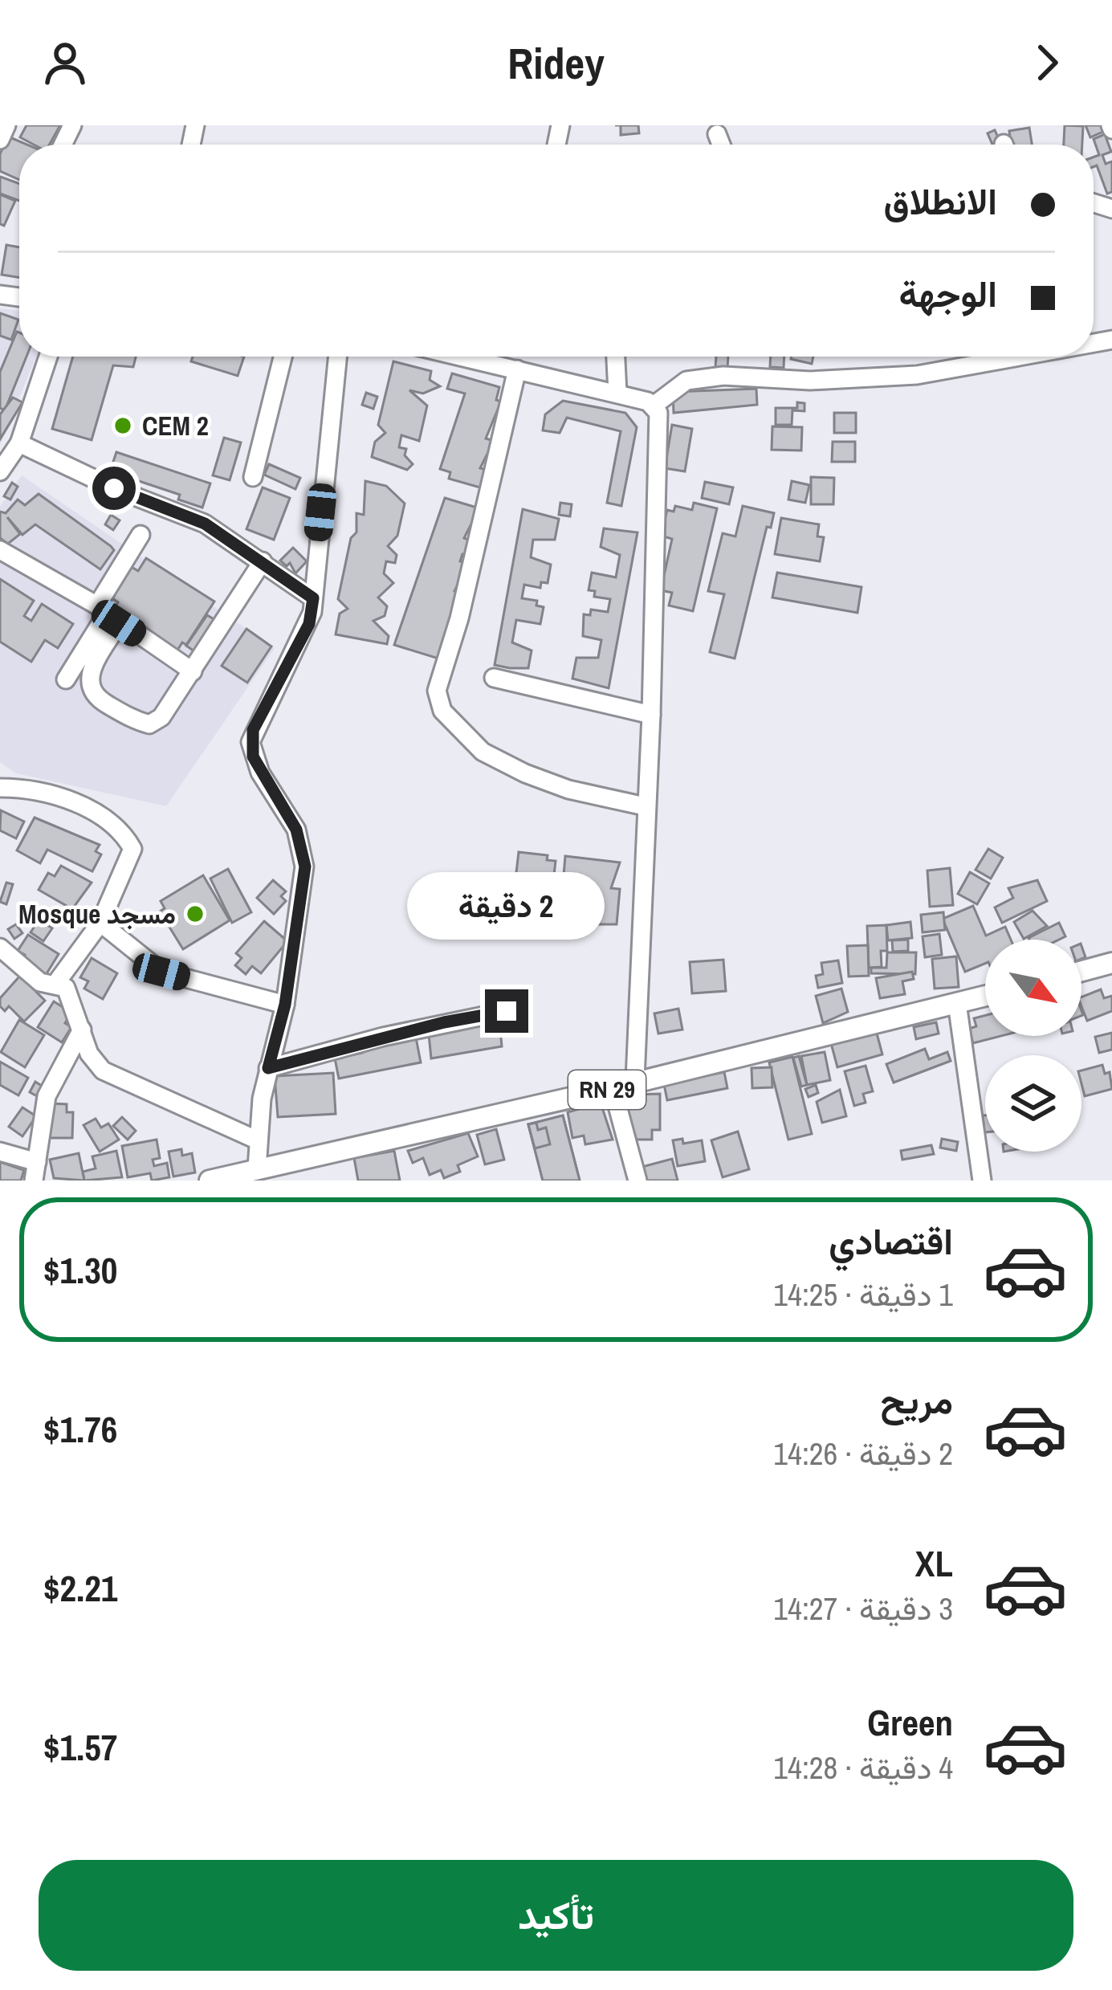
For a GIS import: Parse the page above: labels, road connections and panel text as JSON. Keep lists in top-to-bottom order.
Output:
{
  "streets": {
    "main road": ["RN 29"]
  },
  "places": ["CEM 2", "Mosque مسجد"],
  "north": "bottom right",
  "page": {
    "header": "Ridey",
    "banner": ["الانطلاق", "الوجهة"],
    "bubble": "2 دقيقة",
    "list": [
      {
        "name": "اقتصادي",
        "note": "1 دقيقة · 14:25",
        "value": "$1.30"
      },
      {
        "name": "مريح",
        "note": "2 دقيقة · 14:26",
        "value": "$1.76"
      },
      {
        "name": "XL",
        "note": "3 دقيقة · 14:27",
        "value": "$2.21"
      },
      {
        "name": "Green",
        "note": "4 دقيقة · 14:28",
        "value": "$1.57"
      }
    ],
    "buttons": "تأكيد"
  }
}
